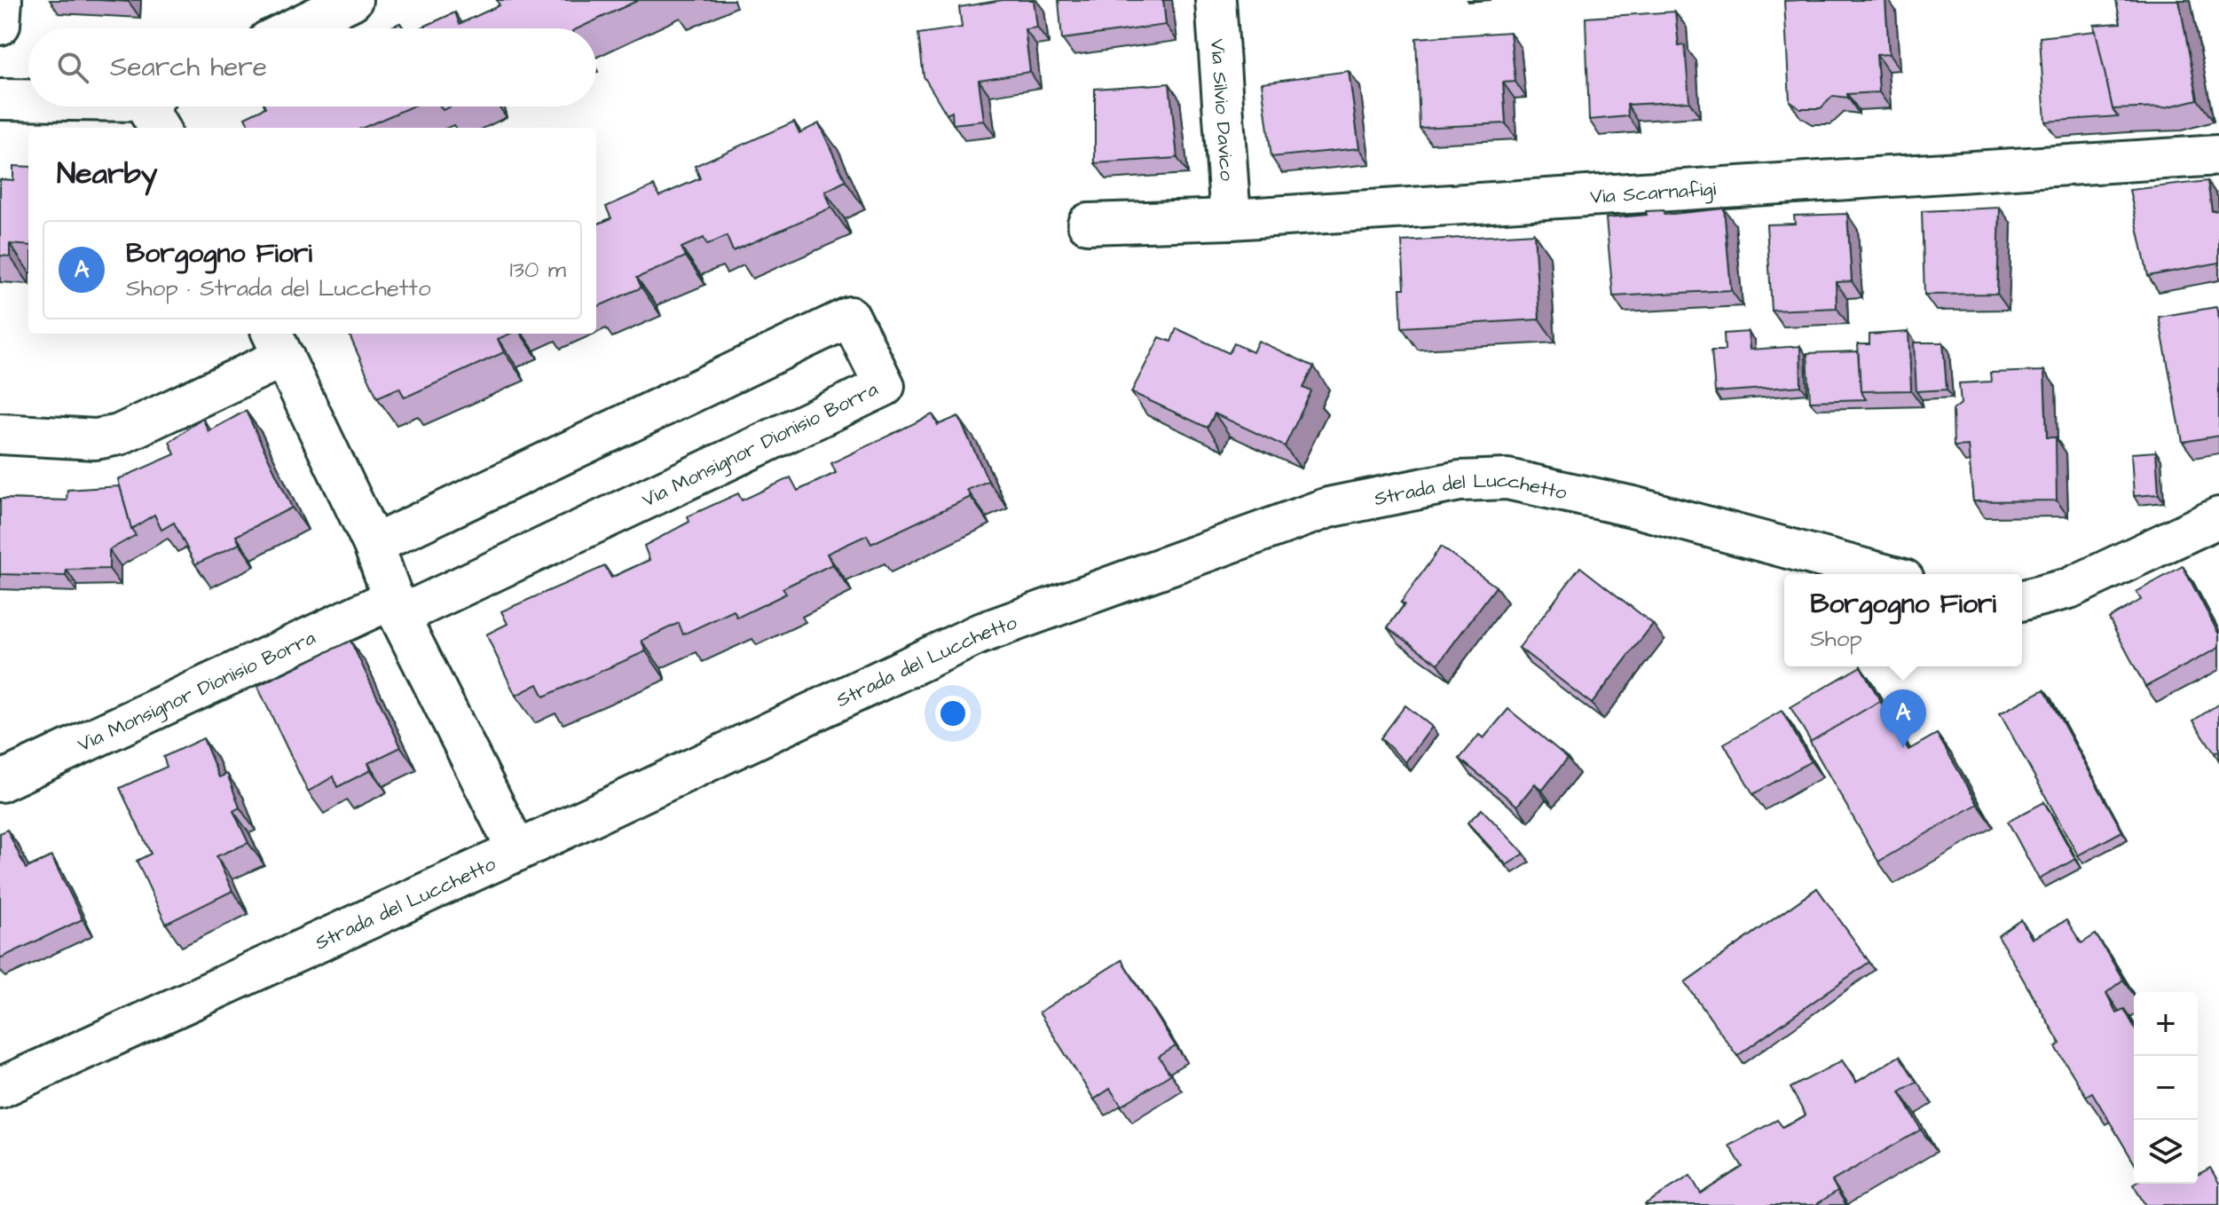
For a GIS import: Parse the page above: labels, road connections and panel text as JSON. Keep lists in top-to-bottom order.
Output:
{
  "streets": {
    "street": [
      "Via Silvio Davico",
      "Via Scarnafigi",
      "Via Monsignor Dionisio Borra",
      "Strada del Lucchetto"
    ]
  },
  "crossings": [
    ["Via Silvio Davico", "Via Scarnafigi"]
  ],
  "page": {
    "search": "Search here",
    "heading": "Nearby",
    "list": [
      {
        "mark": "A",
        "name": "Borgogno Fiori",
        "note": "Shop · Strada del Lucchetto",
        "value": "130 m"
      }
    ],
    "popup": ["Borgogno Fiori", "Shop"],
    "pins": "A",
    "map_buttons": ["+", "−"]
  }
}
